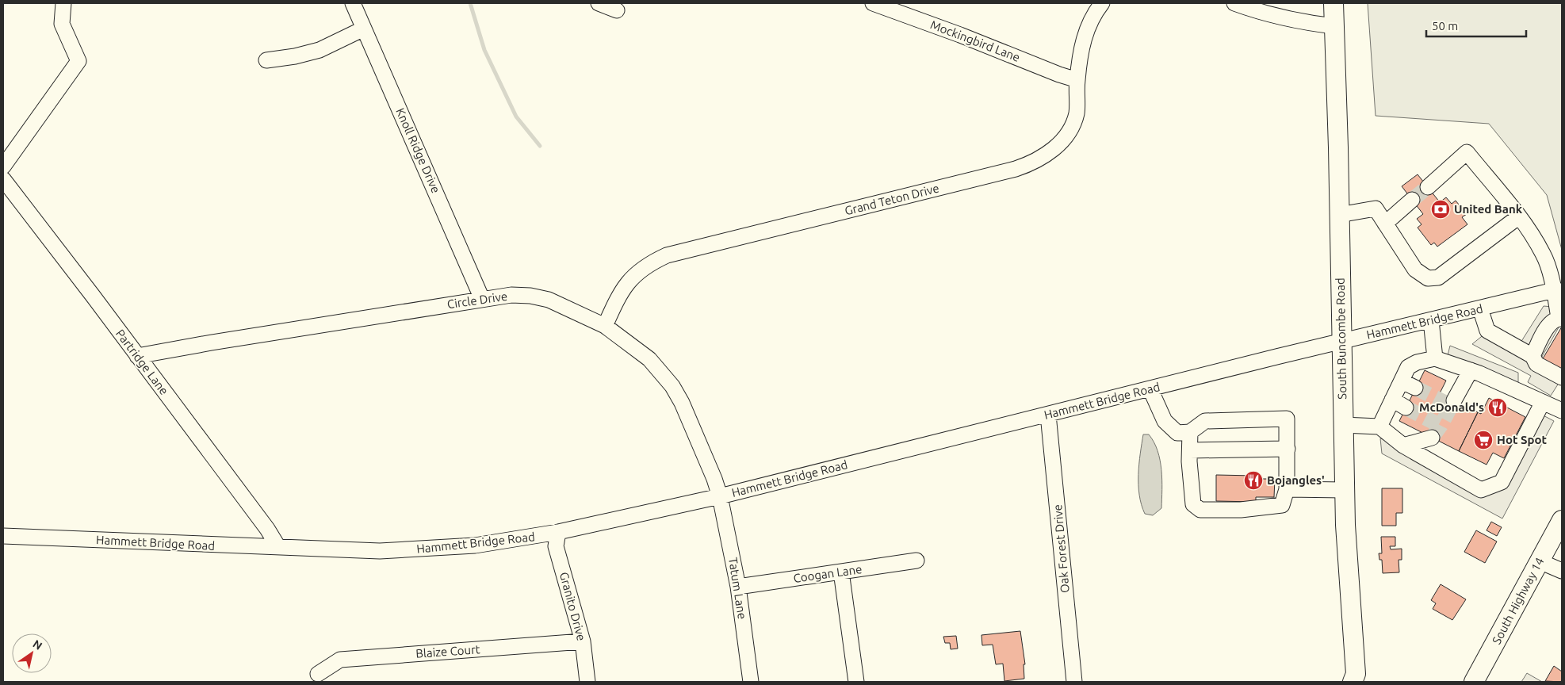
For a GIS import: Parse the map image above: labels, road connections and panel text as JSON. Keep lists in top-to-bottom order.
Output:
{
  "streets": {
    "main road": ["South Buncombe Road", "South Highway 14"],
    "street": [
      "Mockingbird Lane",
      "Knoll Ridge Drive",
      "Grand Teton Drive",
      "Circle Drive",
      "Hammett Bridge Road",
      "Partridge Lane",
      "Oak Forest Drive",
      "Coogan Lane",
      "Tatum Lane",
      "Granito Drive",
      "Blaize Court"
    ]
  },
  "crossings": [
    ["Mockingbird Lane", "Grand Teton Drive"],
    ["Knoll Ridge Drive", "Circle Drive"],
    ["Grand Teton Drive", "Circle Drive"],
    ["Circle Drive", "Hammett Bridge Road"],
    ["Circle Drive", "Partridge Lane"],
    ["Circle Drive", "Tatum Lane"],
    ["Hammett Bridge Road", "South Buncombe Road"],
    ["Hammett Bridge Road", "Partridge Lane"],
    ["Hammett Bridge Road", "Oak Forest Drive"],
    ["Hammett Bridge Road", "Tatum Lane"],
    ["Hammett Bridge Road", "Granito Drive"],
    ["Coogan Lane", "Tatum Lane"],
    ["Granito Drive", "Blaize Court"]
  ],
  "places": {
    "bank": ["United Bank"],
    "restaurant": ["McDonald's", "Bojangles'"],
    "supermarket": ["Hot Spot"]
  },
  "scale_bar": "50 m",
  "north": "top right"
}
